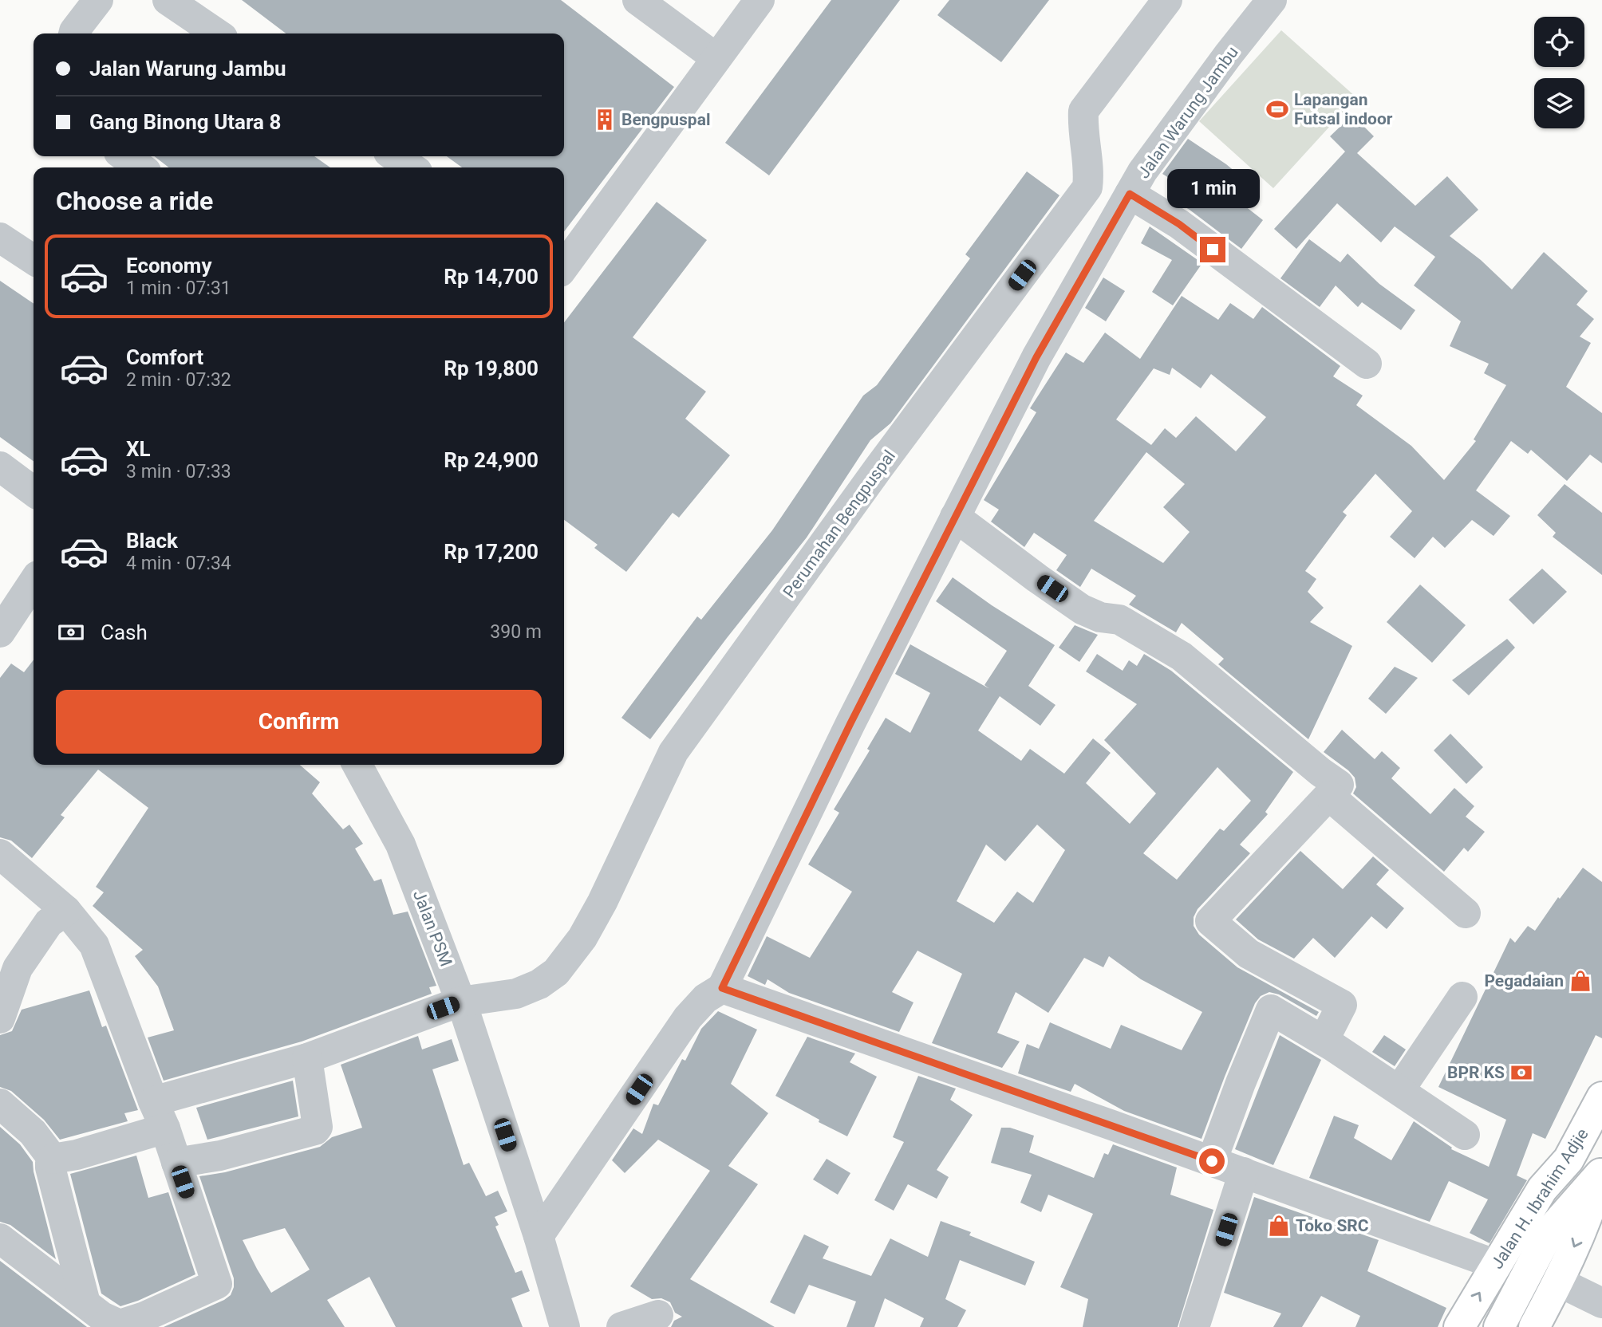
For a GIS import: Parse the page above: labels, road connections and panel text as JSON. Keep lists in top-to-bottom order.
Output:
{
  "streets": {
    "main road": ["Jalan H. Ibrahim Adjie"],
    "street": ["Jalan Warung Jambu", "Perumahan Bengpuspal", "Jalan PSM"]
  },
  "crossings": [
    ["Perumahan Bengpuspal", "Jalan PSM"]
  ],
  "places": {
    "sports": ["Lapangan Futsal indoor"],
    "building": ["Bengpuspal"],
    "shop": ["Pegadaian", "Toko SRC"],
    "bank": ["BPR KS"]
  },
  "page": {
    "banner": ["Jalan Warung Jambu", "Gang Binong Utara 8"],
    "heading": "Choose a ride",
    "bubble": "1 min",
    "list": [
      {
        "name": "Economy",
        "note": "1 min · 07:31",
        "value": "Rp 14,700"
      },
      {
        "name": "Comfort",
        "note": "2 min · 07:32",
        "value": "Rp 19,800"
      },
      {
        "name": "XL",
        "note": "3 min · 07:33",
        "value": "Rp 24,900"
      },
      {
        "name": "Black",
        "note": "4 min · 07:34",
        "value": "Rp 17,200"
      }
    ],
    "pay": ["Cash", "390 m"],
    "buttons": "Confirm"
  }
}
